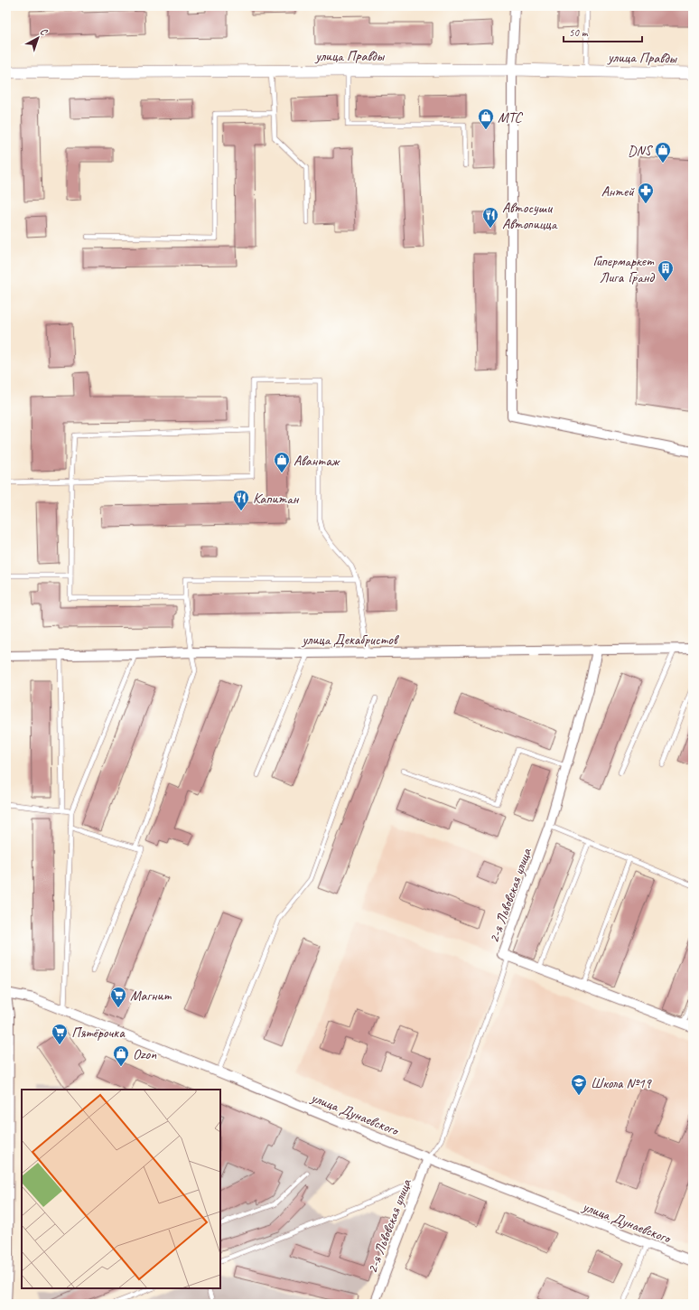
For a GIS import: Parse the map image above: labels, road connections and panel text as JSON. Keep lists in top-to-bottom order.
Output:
{
  "streets": {
    "street": [
      "улица Правды",
      "улица Декабристов",
      "2-я Львовская улица",
      "улица Дунаевского"
    ]
  },
  "crossings": [
    ["улица Декабристов", "2-я Львовская улица"],
    ["2-я Львовская улица", "улица Дунаевского"]
  ],
  "places": {
    "shop": [
      "МТС",
      "DNS",
      "Авантаж",
      "Ozon"
    ],
    "pharmacy": ["Антей"],
    "restaurant": ["Автосуши Автопицца", "Капитан"],
    "building": ["Гипермаркет Лига Гранд"],
    "supermarket": ["Магнит", "Пятёрочка"],
    "school or university": ["Школа №19"]
  },
  "scale_bar": "50 m",
  "north": "top right"
}
